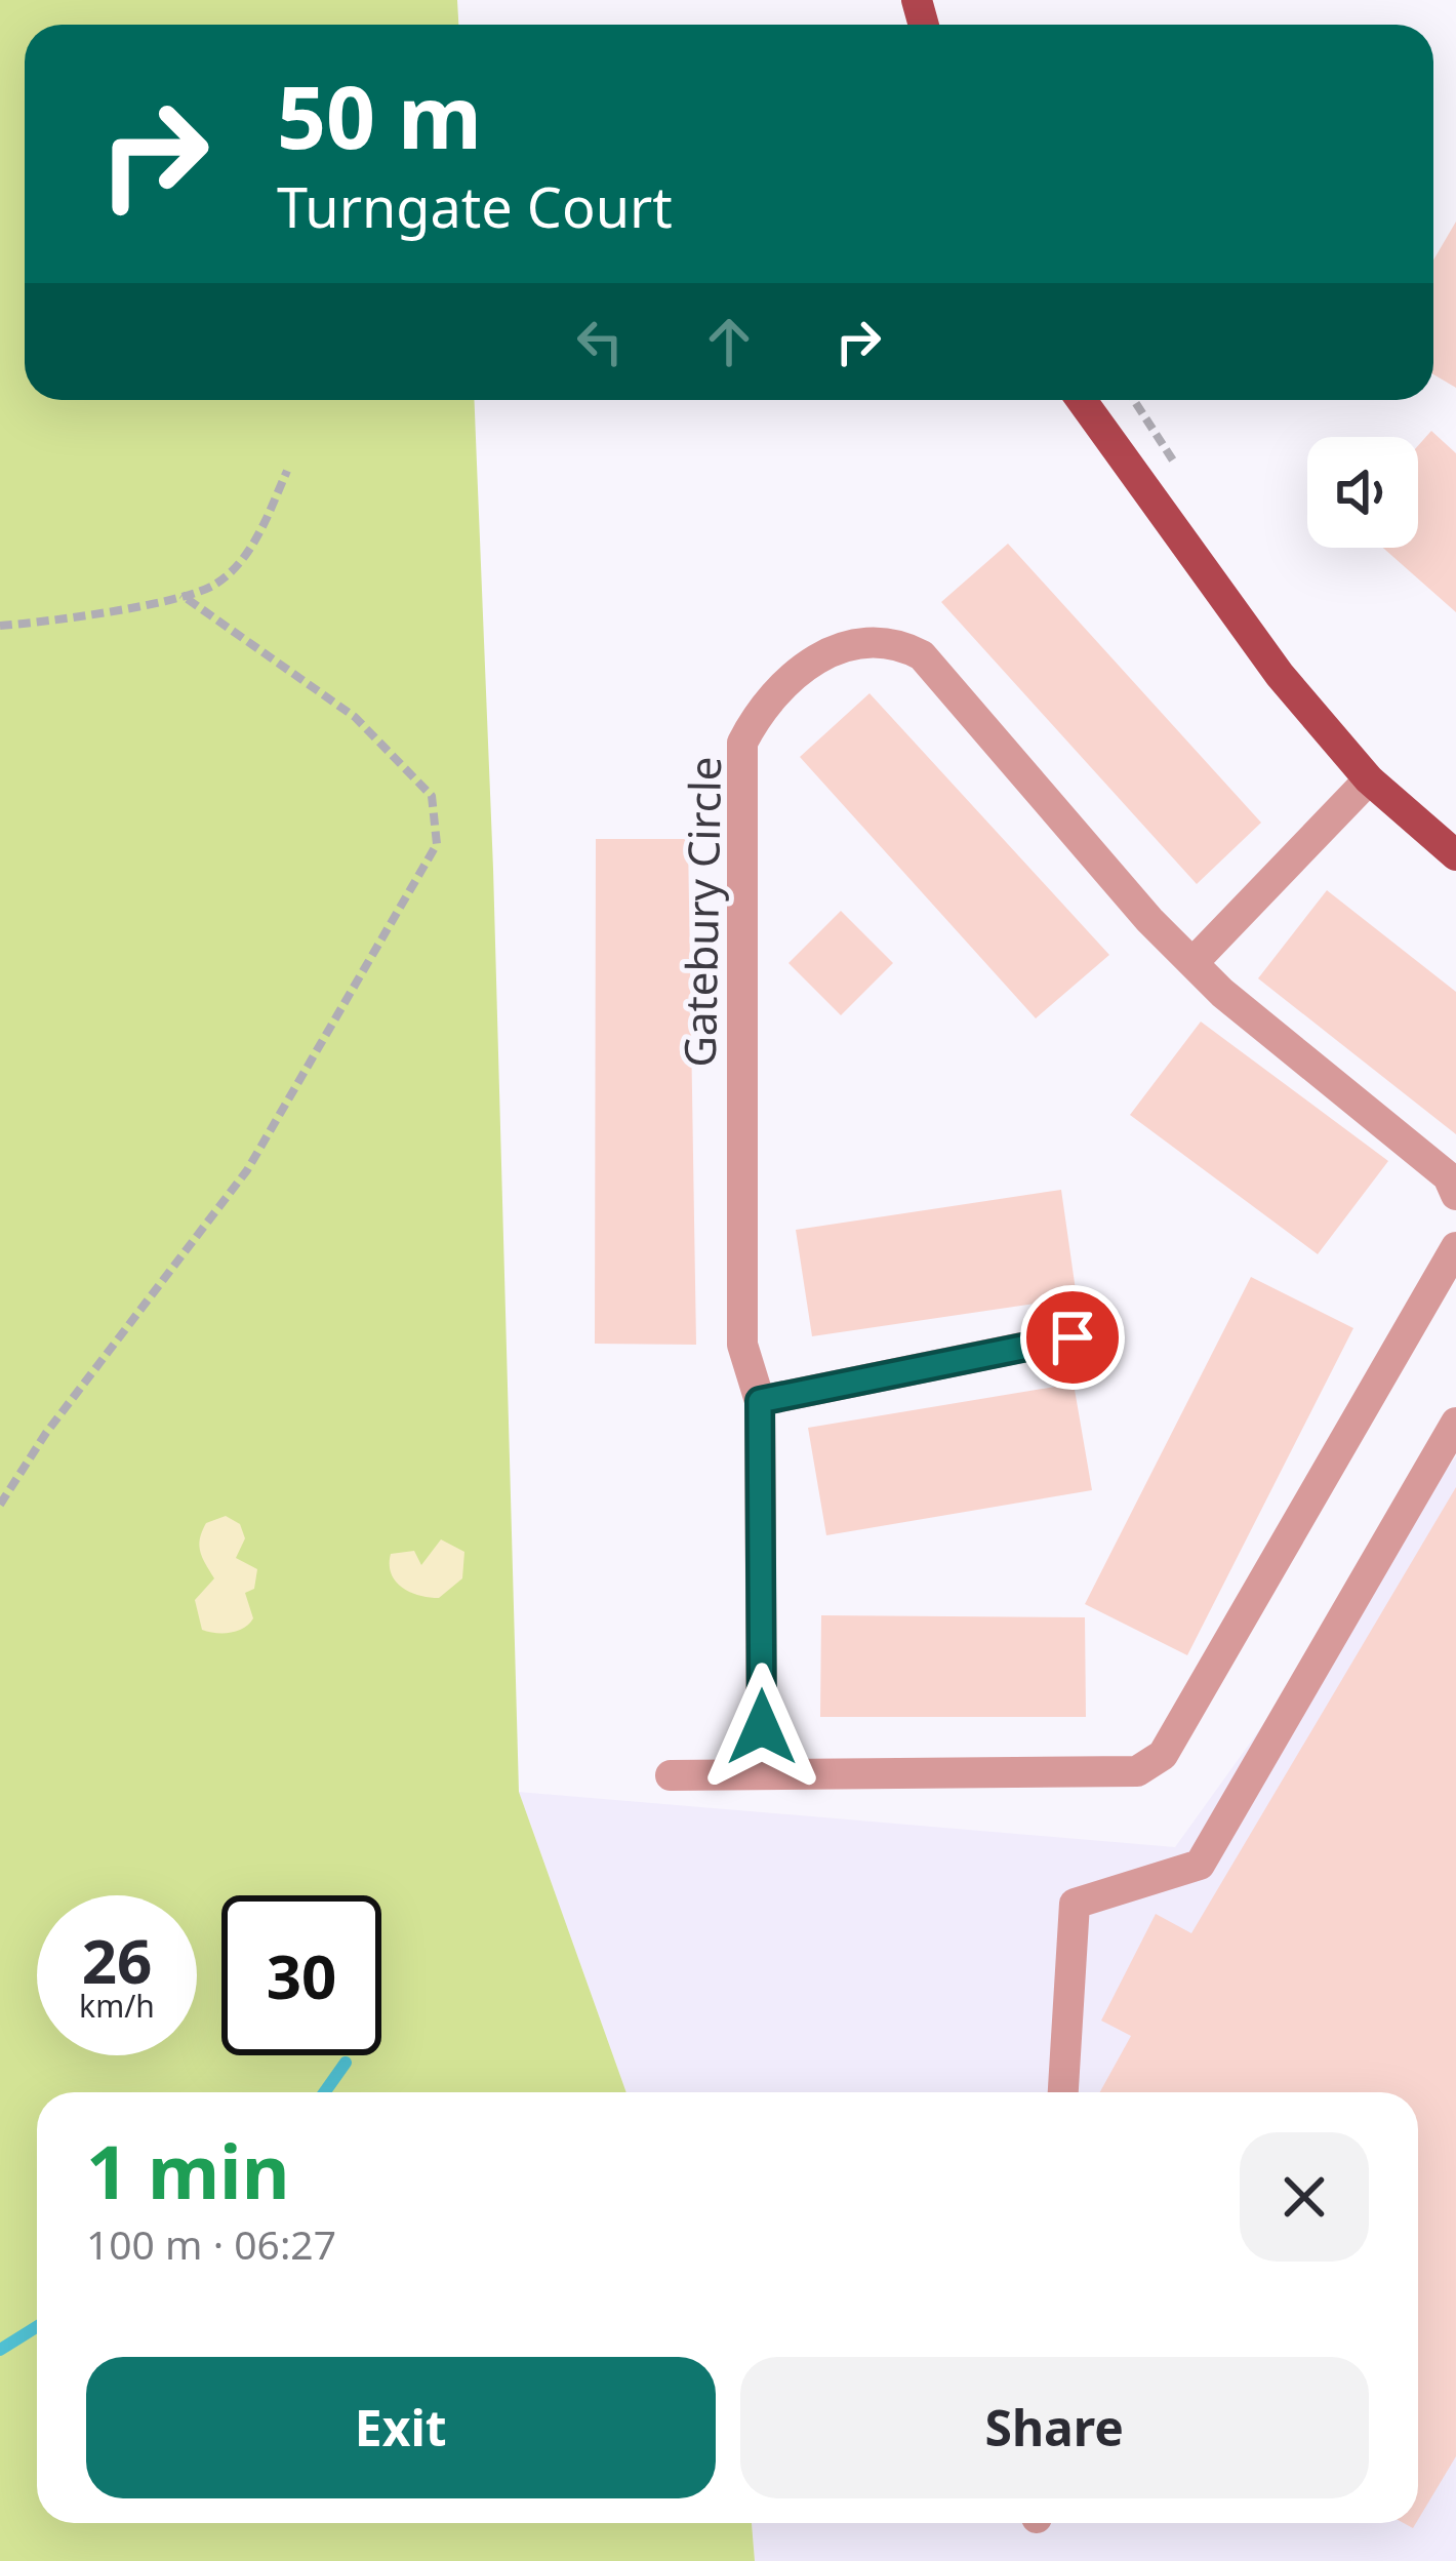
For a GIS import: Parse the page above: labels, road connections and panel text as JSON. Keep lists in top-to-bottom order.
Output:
{
  "streets": {
    "street": ["Gatebury Circle"]
  },
  "page": {
    "turn": ["50 m", "Turngate Court"],
    "speed": "26 km/h",
    "limit": "30",
    "heading": ["1 min", "100 m · 06:27"],
    "buttons": ["Exit", "Share"]
  }
}
